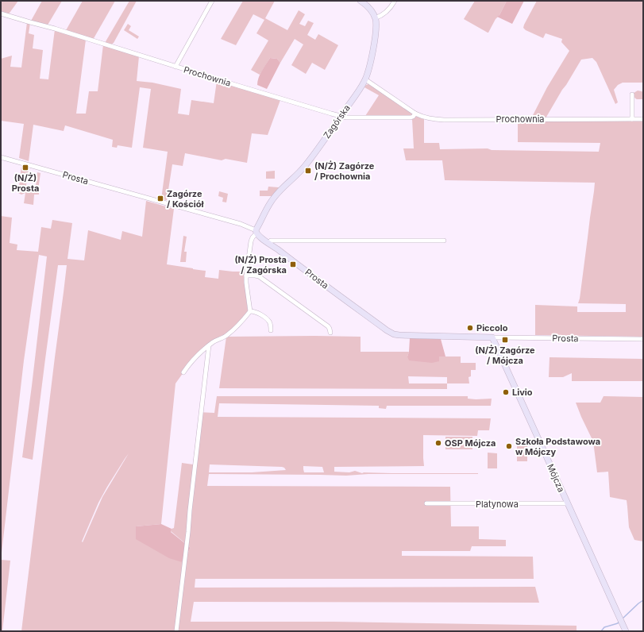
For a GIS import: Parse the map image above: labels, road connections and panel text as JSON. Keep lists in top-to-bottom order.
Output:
{
  "streets": {
    "street": [
      "Prochownia",
      "Zagórska",
      "Prosta",
      "Mójcza",
      "Platynowa"
    ]
  },
  "crossings": [
    ["Prochownia", "Zagórska"],
    ["Zagórska", "Prosta"],
    ["Prosta", "Mójcza"],
    ["Mójcza", "Platynowa"]
  ],
  "places": {
    "transit": [
      "(N/Ż) Prosta",
      "(N/Ż) Zagórze / Prochownia",
      "Zagórze / Kościół",
      "(N/Ż) Prosta / Zagórska",
      "(N/Ż) Zagórze / Mójcza"
    ],
    "other": [
      "Piccolo",
      "Livio",
      "OSP Mójcza",
      "Szkoła Podstawowa w Mójczy"
    ]
  }
}
